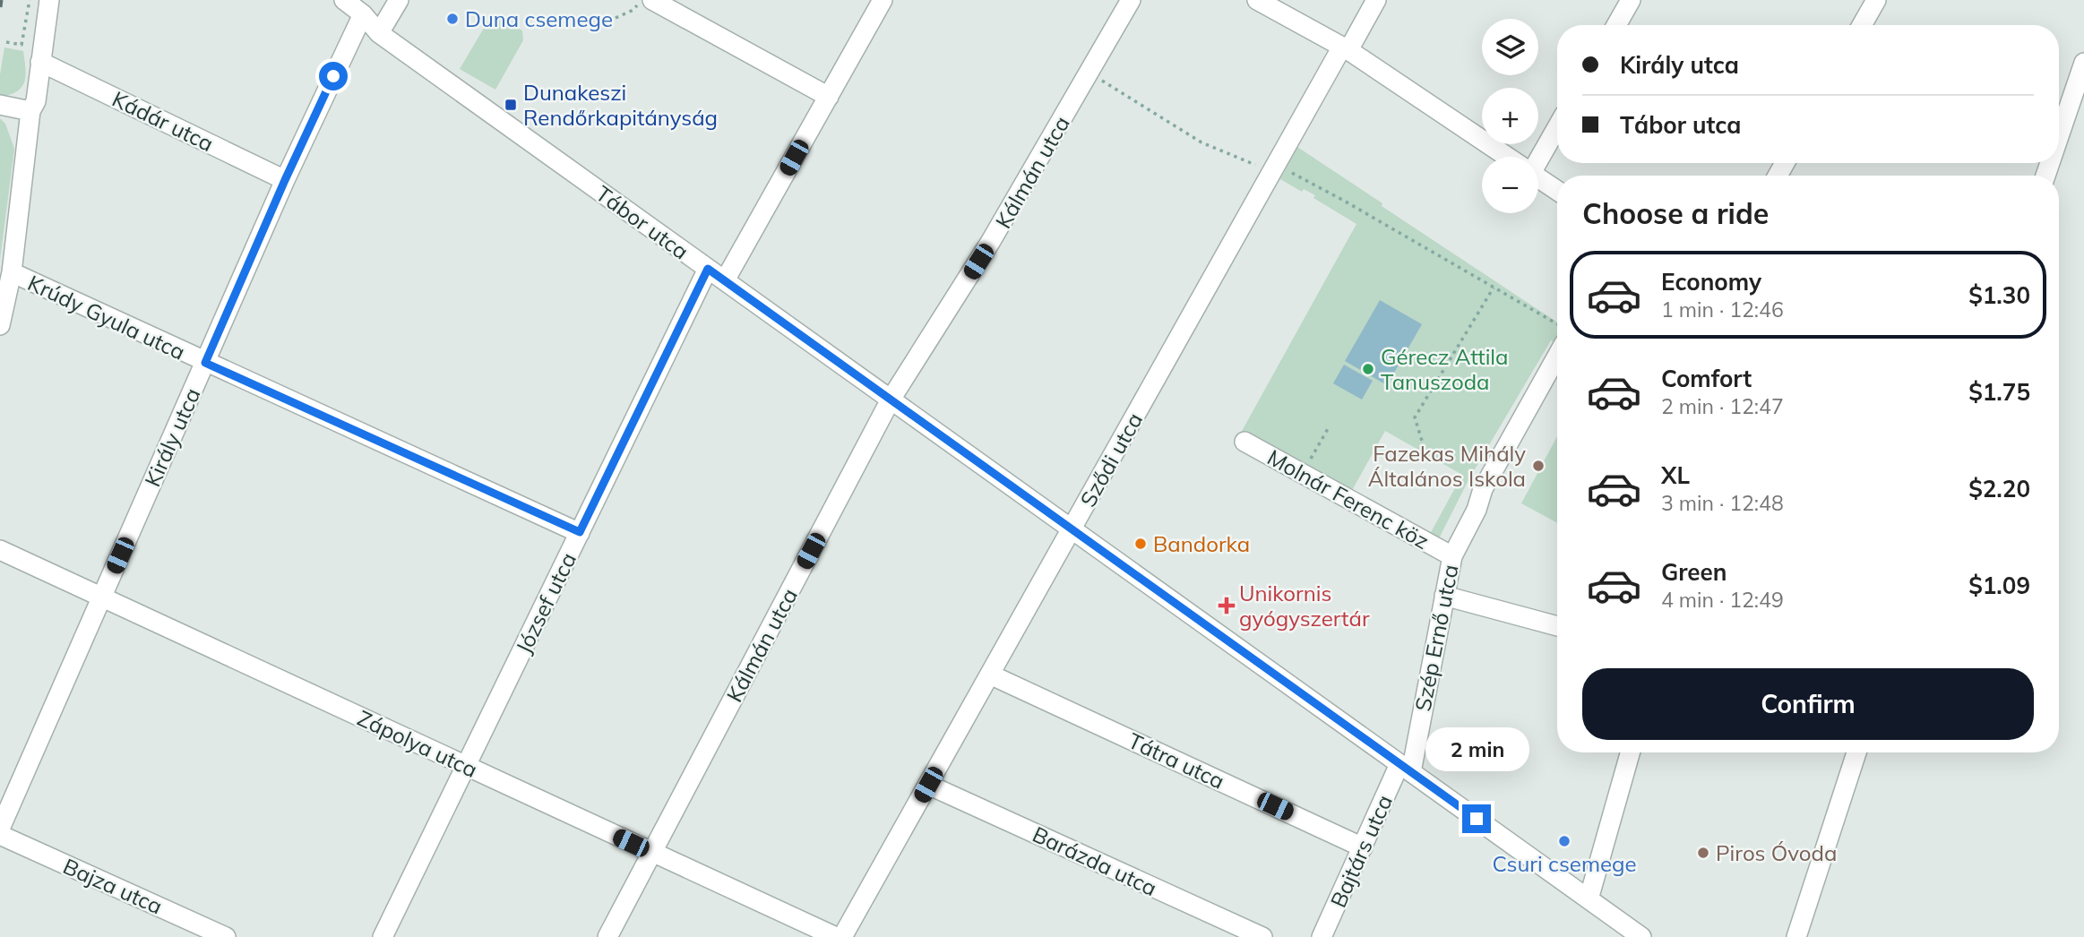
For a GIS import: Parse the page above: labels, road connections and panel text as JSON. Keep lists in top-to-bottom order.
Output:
{
  "streets": {
    "street": [
      "Kádár utca",
      "Kálmán utca",
      "Tábor utca",
      "Krúdy Gyula utca",
      "Király utca",
      "Sződi utca",
      "Molnár Ferenc köz",
      "József utca",
      "Szép Ernő utca",
      "Zápolya utca",
      "Tátra utca",
      "Bajtárs utca",
      "Barázda utca",
      "Bajza utca"
    ]
  },
  "crossings": [
    ["Kádár utca", "Király utca"],
    ["Kálmán utca", "Tábor utca"],
    ["Kálmán utca", "Zápolya utca"],
    ["Tábor utca", "Király utca"],
    ["Tábor utca", "Sződi utca"],
    ["Tábor utca", "József utca"],
    ["Tábor utca", "Szép Ernő utca"],
    ["Tábor utca", "Bajtárs utca"],
    ["Krúdy Gyula utca", "Király utca"],
    ["Krúdy Gyula utca", "József utca"],
    ["Király utca", "Zápolya utca"],
    ["Sződi utca", "Tátra utca"],
    ["Sződi utca", "Barázda utca"],
    ["Molnár Ferenc köz", "Szép Ernő utca"],
    ["József utca", "Zápolya utca"],
    ["Szép Ernő utca", "Bajtárs utca"],
    ["Tátra utca", "Bajtárs utca"]
  ],
  "places": {
    "other": [
      "Duna csemege",
      "Gérecz Attila Tanuszoda",
      "Fazekas Mihály Általános Iskola",
      "Bandorka",
      "Csuri csemege",
      "Piros Óvoda"
    ],
    "transit": ["Dunakeszi Rendőrkapitányság"],
    "health": ["Unikornis gyógyszertár"]
  },
  "page": {
    "map_buttons": ["+", "−"],
    "banner": ["Király utca", "Tábor utca"],
    "heading": "Choose a ride",
    "list": [
      {
        "name": "Economy",
        "note": "1 min · 12:46",
        "value": "$1.30"
      },
      {
        "name": "Comfort",
        "note": "2 min · 12:47",
        "value": "$1.75"
      },
      {
        "name": "XL",
        "note": "3 min · 12:48",
        "value": "$2.20"
      },
      {
        "name": "Green",
        "note": "4 min · 12:49",
        "value": "$1.09"
      }
    ],
    "buttons": "Confirm",
    "bubble": "2 min"
  }
}
